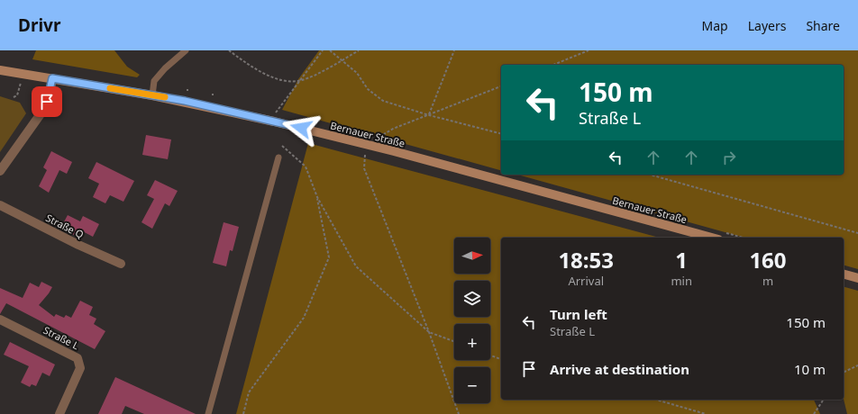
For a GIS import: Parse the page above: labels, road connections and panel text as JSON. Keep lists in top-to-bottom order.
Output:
{
  "streets": {
    "main road": ["Bernauer Straße"],
    "street": ["Straße Q", "Straße L"]
  },
  "north": "right",
  "page": {
    "header": "Drivr",
    "nav": ["Map", "Layers", "Share"],
    "turn": ["150 m", "Straße L"],
    "map_buttons": ["+", "−"],
    "eta": [
      "18:53",
      "Arrival",
      "1",
      "min",
      "160",
      "m"
    ],
    "list": [
      {
        "name": "Turn left",
        "note": "Straße L",
        "value": "150 m"
      },
      {
        "name": "Arrive at destination",
        "value": "10 m"
      }
    ]
  }
}
